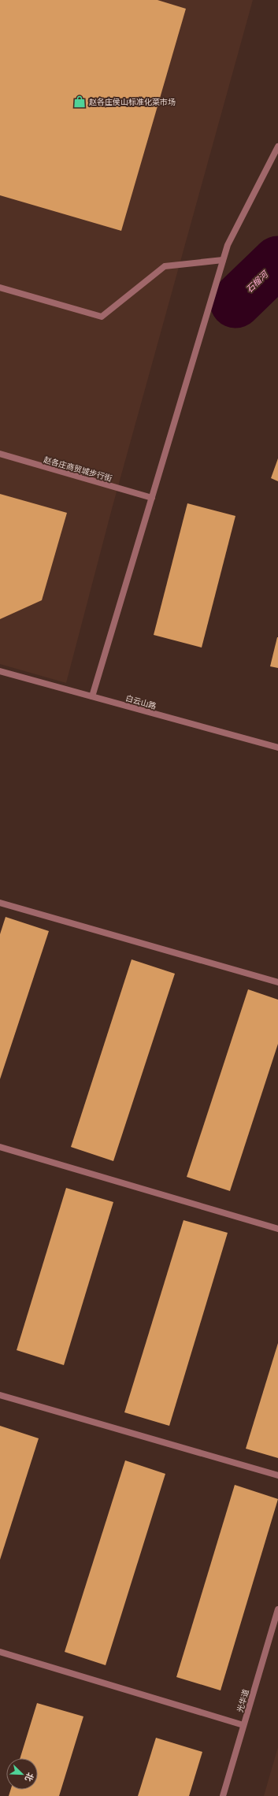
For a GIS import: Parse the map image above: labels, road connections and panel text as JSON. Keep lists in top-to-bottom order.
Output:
{
  "streets": {
    "street": ["赵各庄商贸城步行街", "白云山路", "光华道"]
  },
  "water": ["石榴河"],
  "places": {
    "shop": ["赵各庄侯山标准化菜市场"]
  },
  "north": "bottom right"
}
